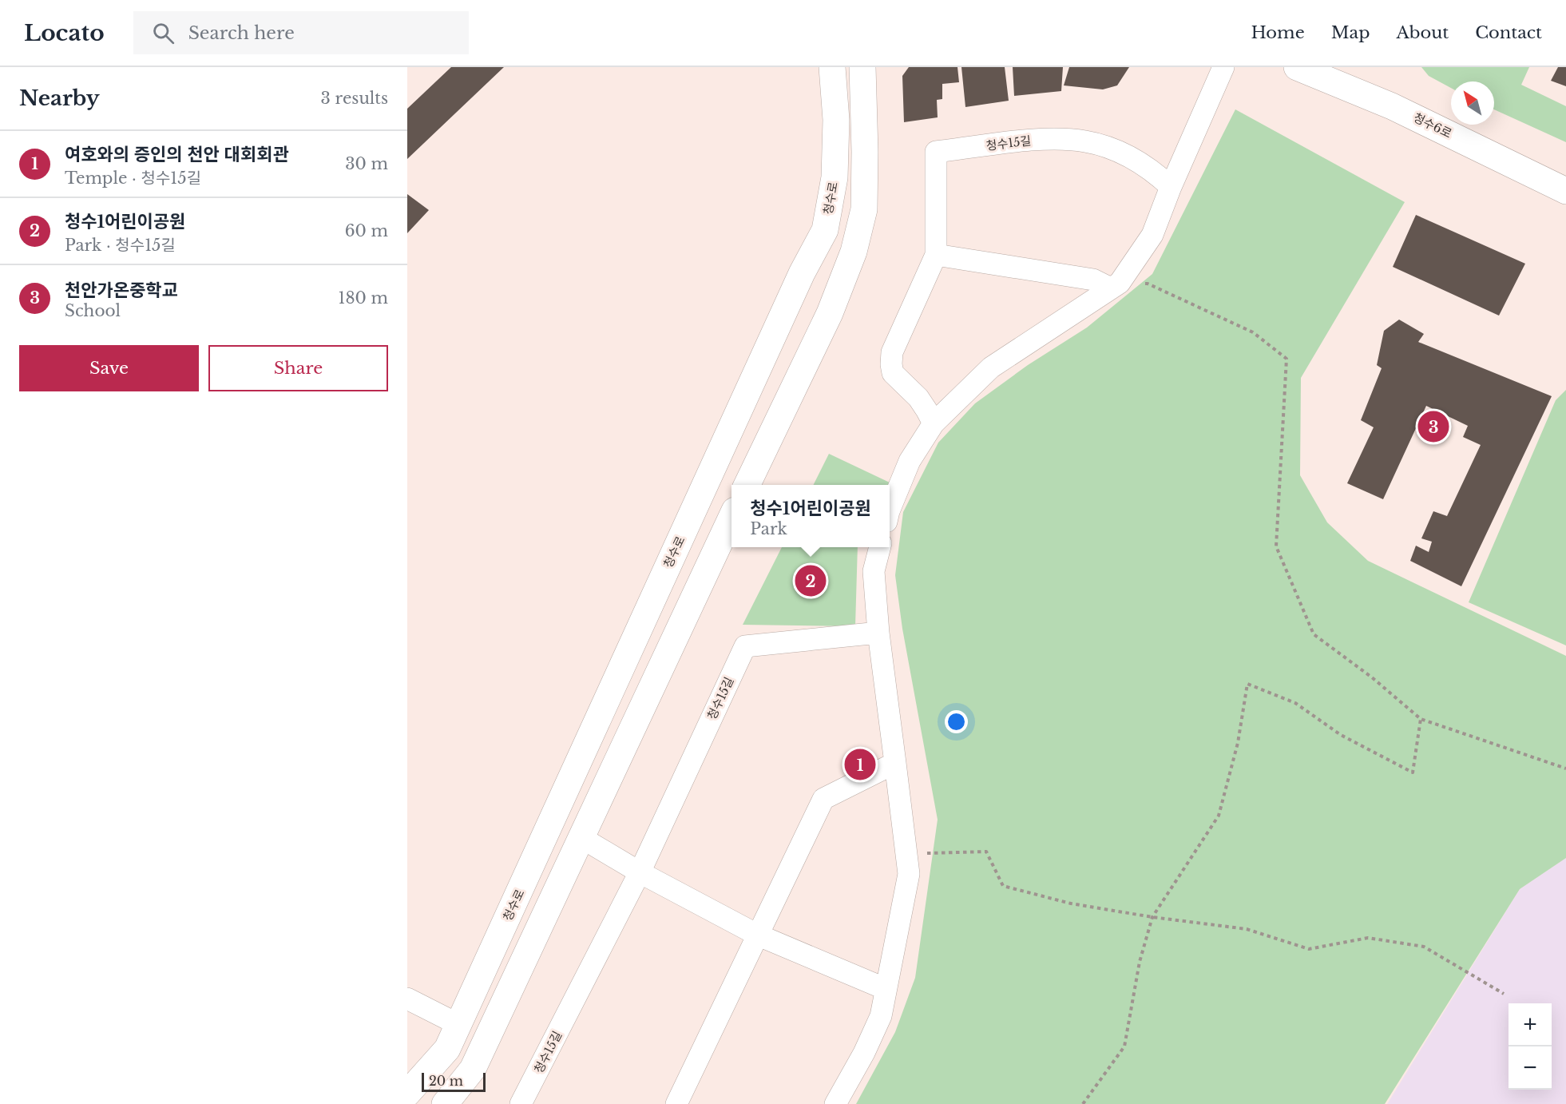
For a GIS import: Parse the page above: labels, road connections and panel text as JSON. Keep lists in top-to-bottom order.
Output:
{
  "streets": {
    "street": ["청수6로", "청수15길", "청수로"]
  },
  "scale_bar": "20 m",
  "north": "top left",
  "page": {
    "header": "Locato",
    "search": "Search here",
    "nav": [
      "Home",
      "Map",
      "About",
      "Contact"
    ],
    "heading": ["Nearby", "3 results"],
    "list": [
      {
        "mark": "1",
        "name": "여호와의 증인의 천안 대회회관",
        "note": "Temple · 청수15길",
        "value": "30 m"
      },
      {
        "mark": "2",
        "name": "청수1어린이공원",
        "note": "Park · 청수15길",
        "value": "60 m"
      },
      {
        "mark": "3",
        "name": "천안가온중학교",
        "note": "School",
        "value": "180 m"
      }
    ],
    "buttons": ["Save", "Share"],
    "pins": ["3", "2", "1"],
    "popup": ["청수1어린이공원", "Park"],
    "map_buttons": ["+", "−"],
    "scale": "20 m"
  }
}
